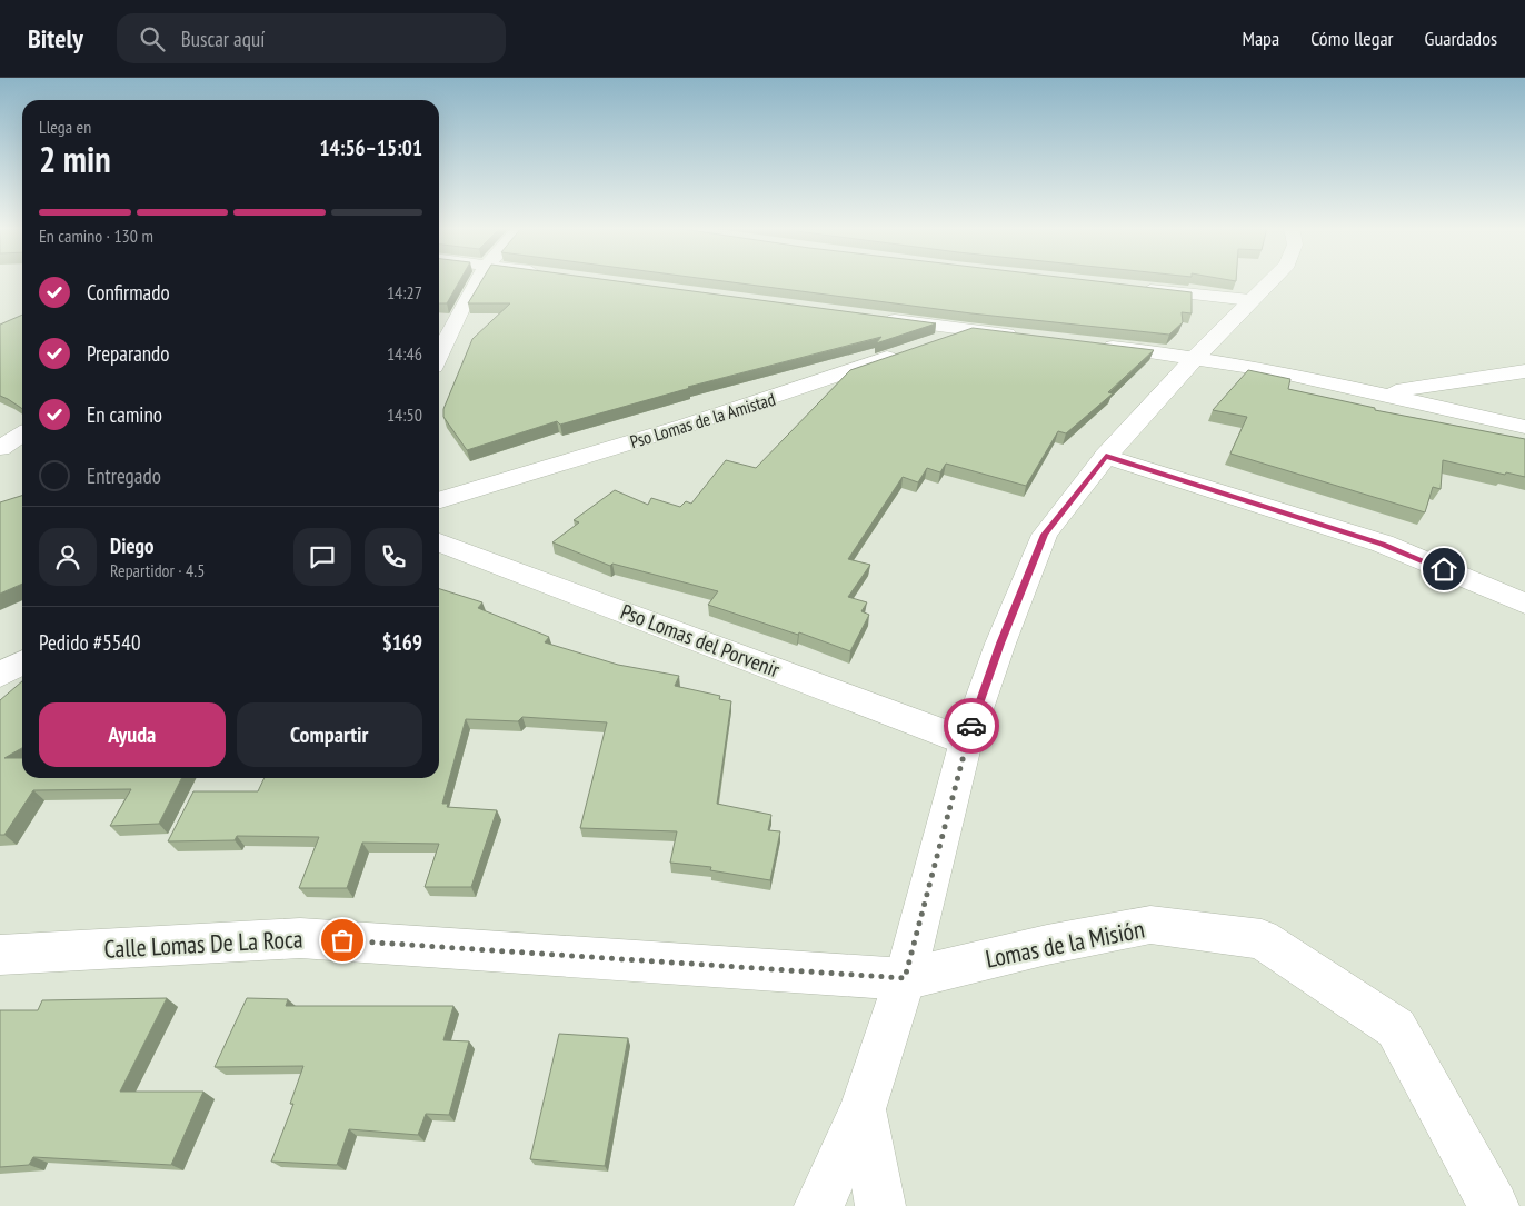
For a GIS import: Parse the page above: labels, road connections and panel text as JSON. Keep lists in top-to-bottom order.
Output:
{
  "streets": {
    "street": [
      "Pso Lomas de la Amistad",
      "Pso Lomas del Porvenir",
      "Calle Lomas De La Roca",
      "Lomas de la Misión"
    ]
  },
  "crossings": [
    ["Calle Lomas De La Roca", "Lomas de la Misión"]
  ],
  "page": {
    "header": "Bitely",
    "search": "Buscar aquí",
    "nav": ["Mapa", "Cómo llegar", "Guardados"],
    "heading": ["2 min", "Llega en", "14:56–15:01"],
    "panel": [
      "Diego",
      "Repartidor · 4.5",
      "Pedido #5540",
      "$169"
    ],
    "bar": "En camino · 130 m",
    "list": [
      ["Confirmado", "14:27"],
      ["Preparando", "14:46"],
      ["En camino", "14:50"],
      "Entregado"
    ],
    "buttons": ["Ayuda", "Compartir"]
  }
}
